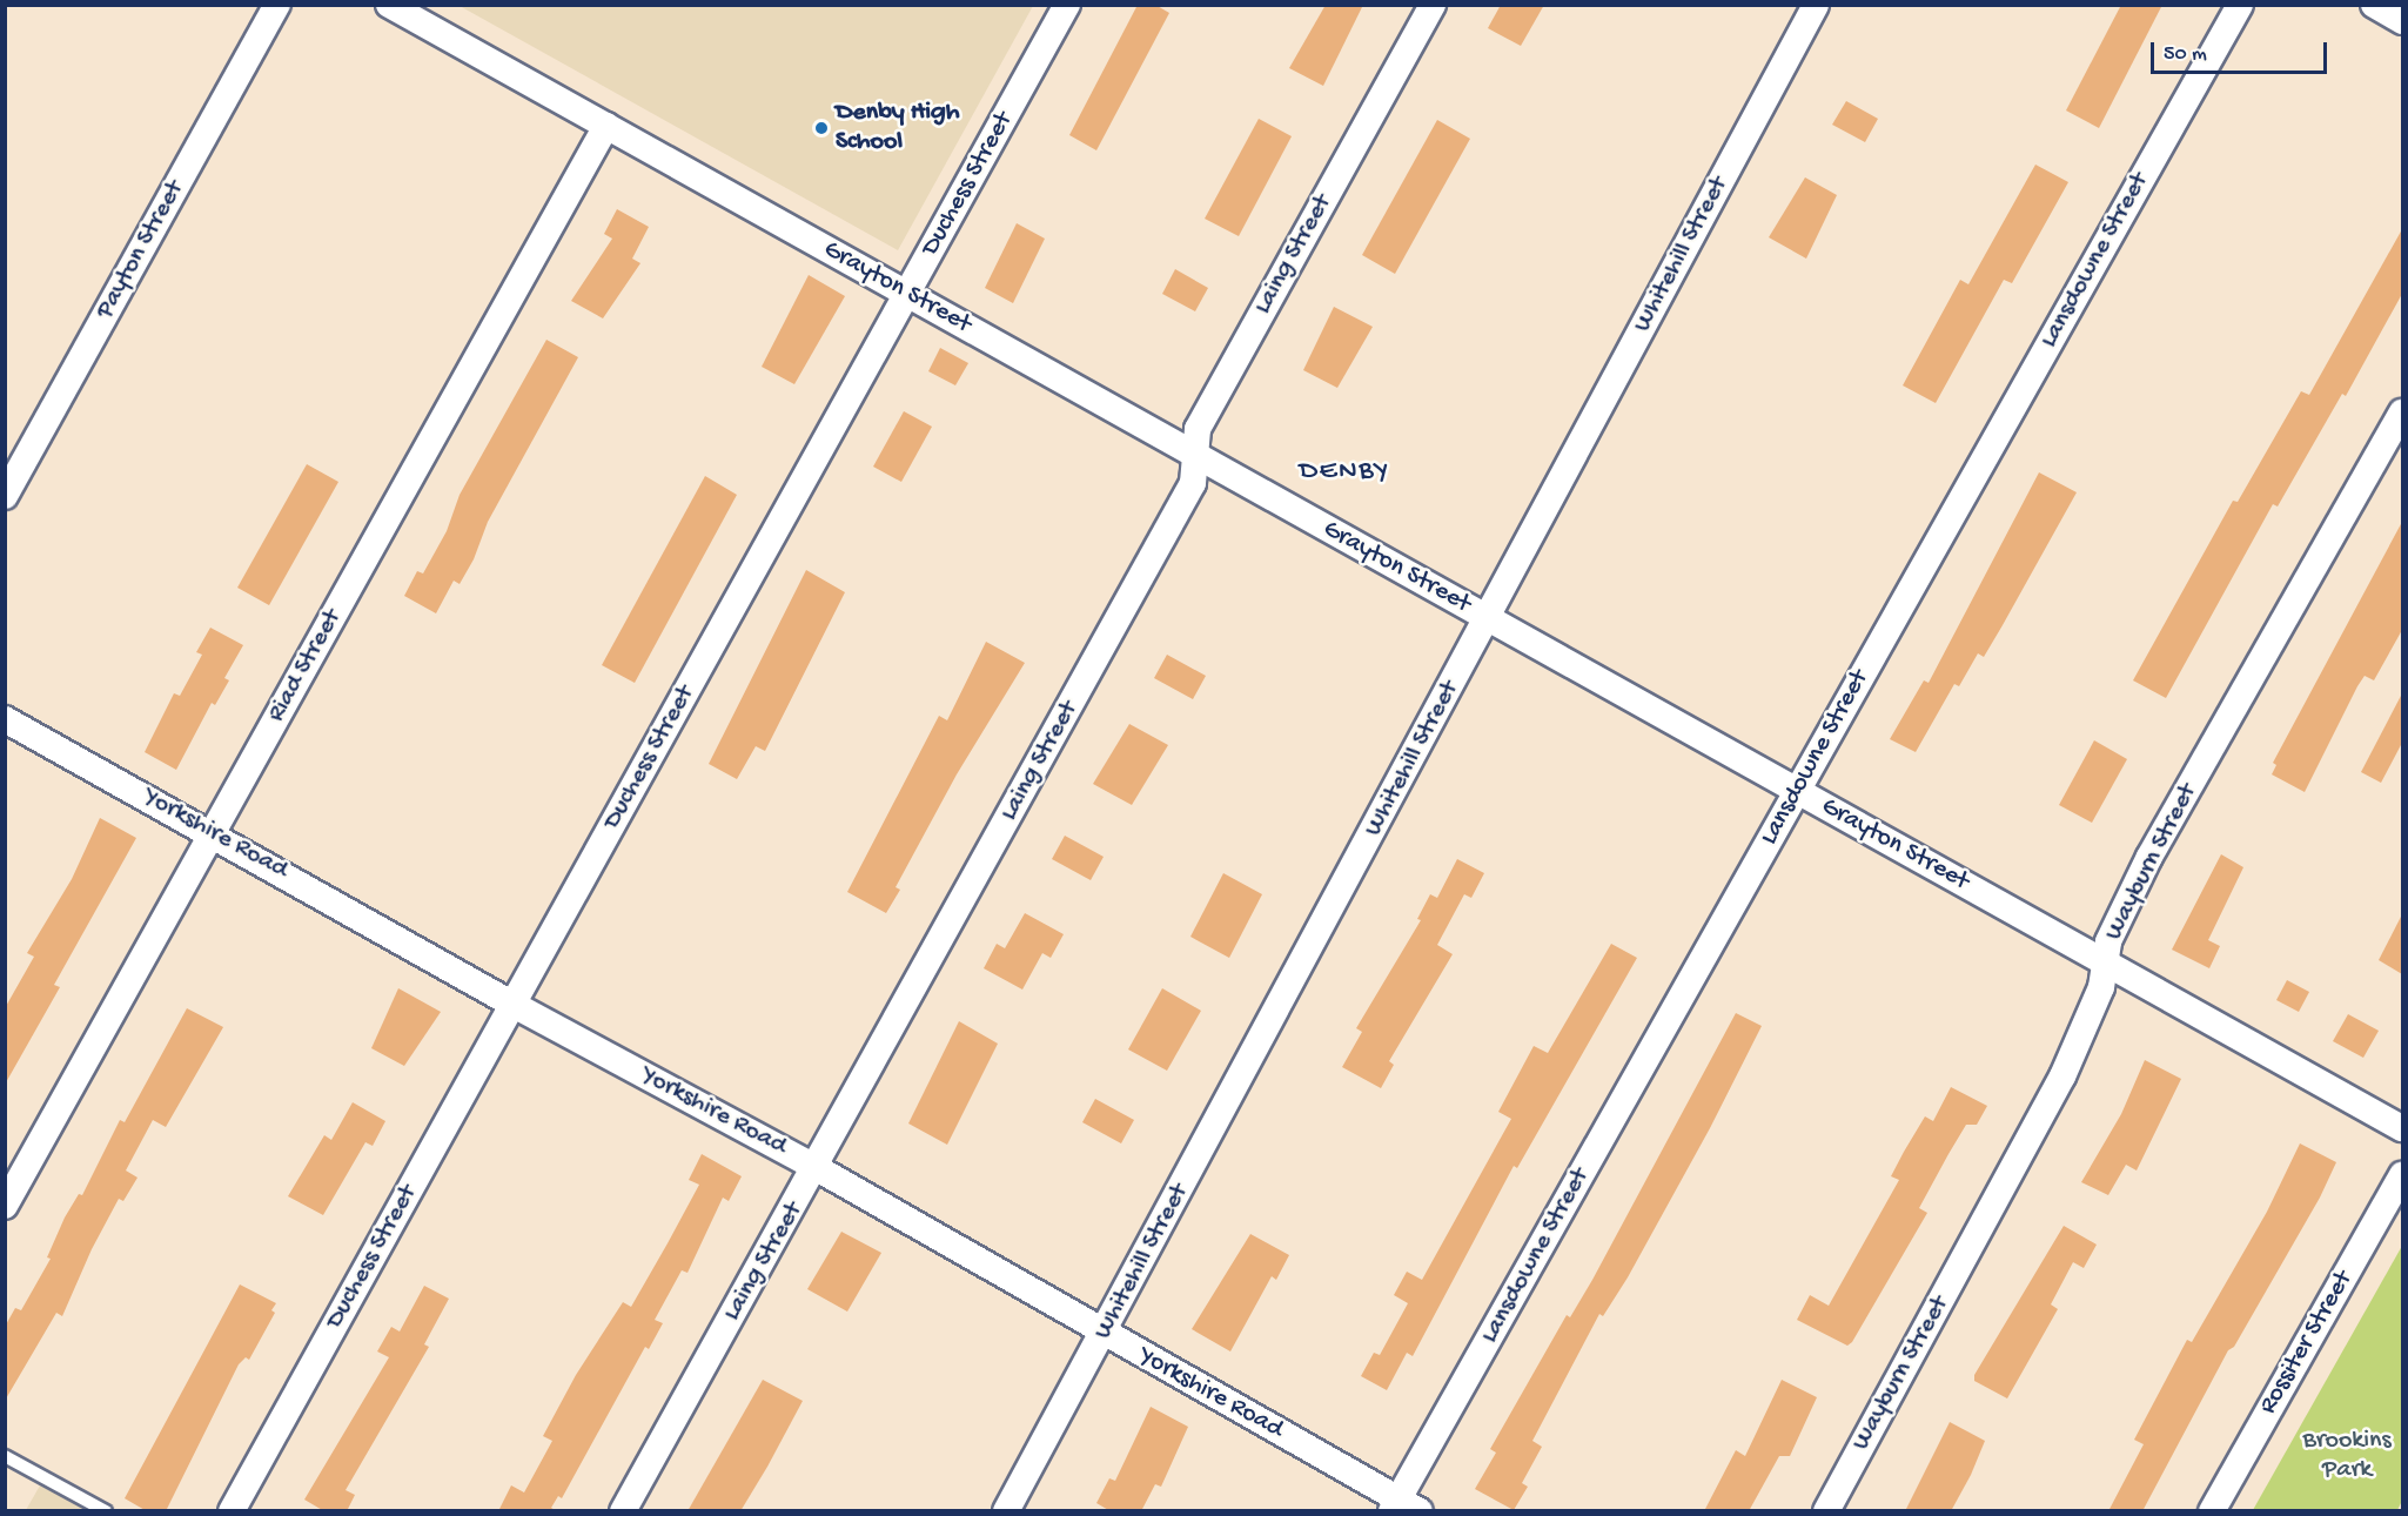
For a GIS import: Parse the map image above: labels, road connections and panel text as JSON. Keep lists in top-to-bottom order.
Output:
{
  "streets": {
    "street": [
      "Duchess Street",
      "Payton Street",
      "Laing Street",
      "Whitehill Street",
      "Lansdowne Street",
      "Grayton Street",
      "Riad Street",
      "Yorkshire Road",
      "Wayburn Street",
      "Rossiter Street"
    ]
  },
  "crossings": [
    ["Duchess Street", "Grayton Street"],
    ["Duchess Street", "Yorkshire Road"],
    ["Laing Street", "Grayton Street"],
    ["Laing Street", "Yorkshire Road"],
    ["Whitehill Street", "Grayton Street"],
    ["Whitehill Street", "Yorkshire Road"],
    ["Lansdowne Street", "Grayton Street"],
    ["Lansdowne Street", "Yorkshire Road"],
    ["Grayton Street", "Riad Street"],
    ["Grayton Street", "Wayburn Street"],
    ["Riad Street", "Yorkshire Road"]
  ],
  "districts": ["DENBY"],
  "parks": ["Brookins Park"],
  "places": ["Denby High School"],
  "scale_bar": "50 m"
}
